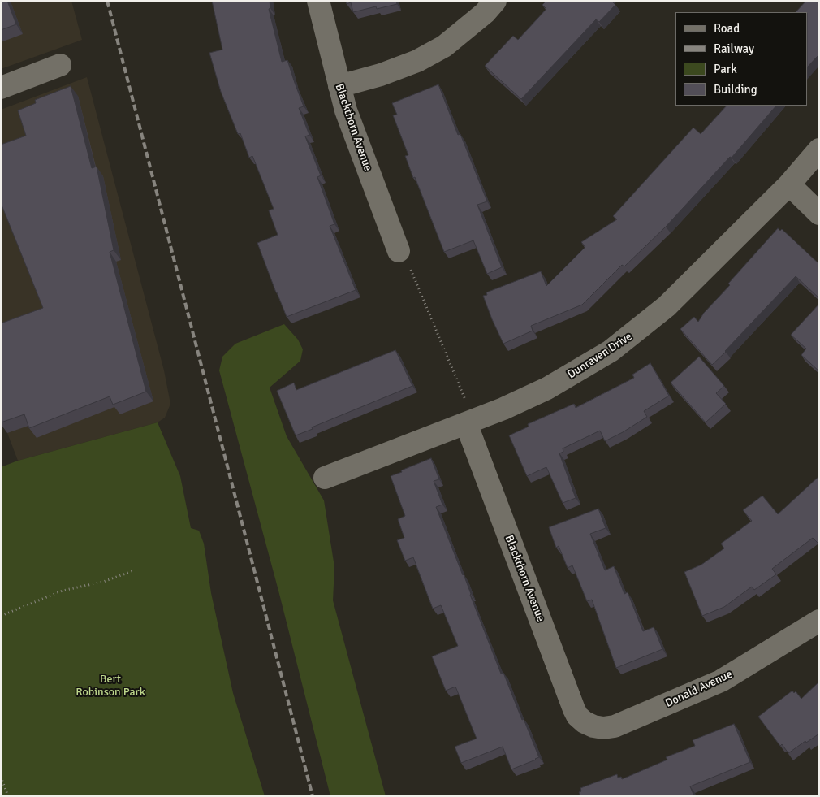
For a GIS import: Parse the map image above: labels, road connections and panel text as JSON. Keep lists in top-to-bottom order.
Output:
{
  "streets": {
    "street": ["Blackthorn Avenue", "Dunraven Drive", "Donald Avenue"]
  },
  "crossings": [
    ["Blackthorn Avenue", "Dunraven Drive"],
    ["Blackthorn Avenue", "Donald Avenue"]
  ],
  "parks": ["Bert Robinson Park"],
  "legend": [
    "Road",
    "Railway",
    "Park",
    "Building"
  ]
}
